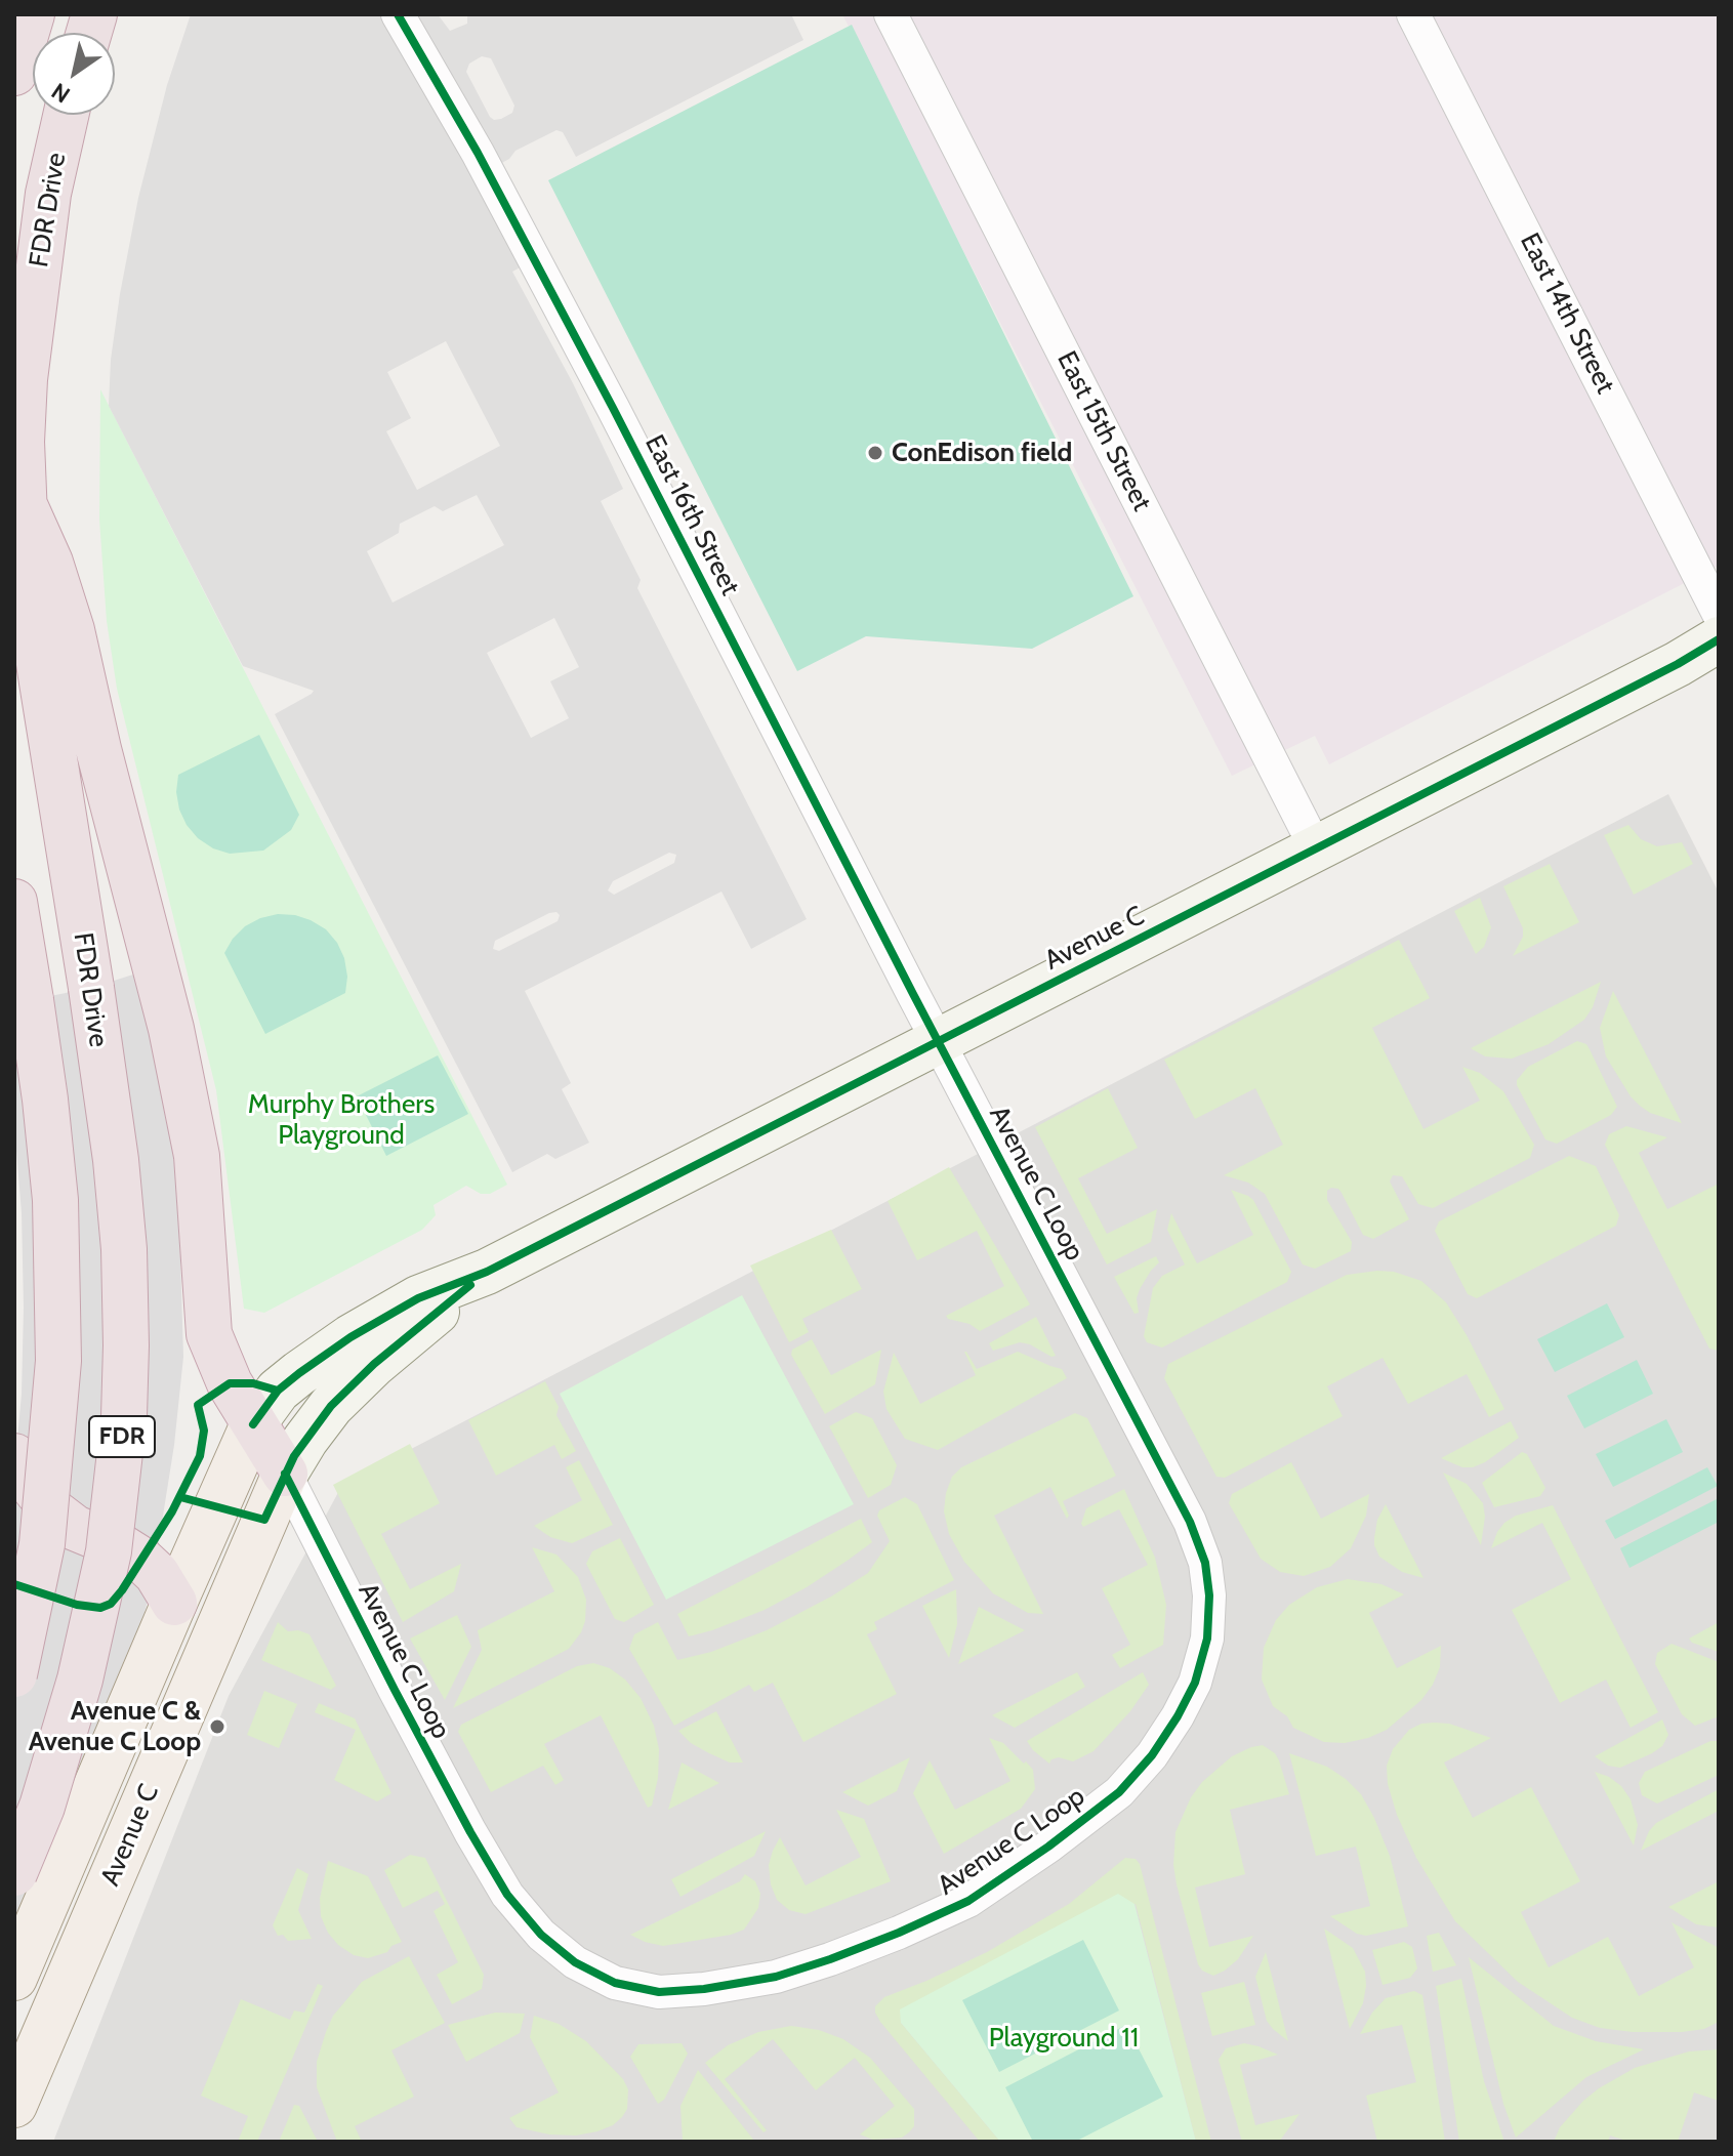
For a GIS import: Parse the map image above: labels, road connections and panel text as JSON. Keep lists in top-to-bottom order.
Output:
{
  "streets": {
    "highway": ["FDR Drive", "FDR"],
    "main road": ["Avenue C"],
    "street": [
      "East 14th Street",
      "East 15th Street",
      "East 16th Street",
      "Avenue C Loop"
    ]
  },
  "crossings": [
    ["East 15th Street", "Avenue C"],
    ["East 16th Street", "Avenue C"],
    ["East 16th Street", "Avenue C Loop"],
    ["Avenue C", "Avenue C Loop"]
  ],
  "parks": ["Murphy Brothers Playground", "Playground 11"],
  "places": ["ConEdison field", "Avenue C & Avenue C Loop"],
  "north": "bottom left"
}
